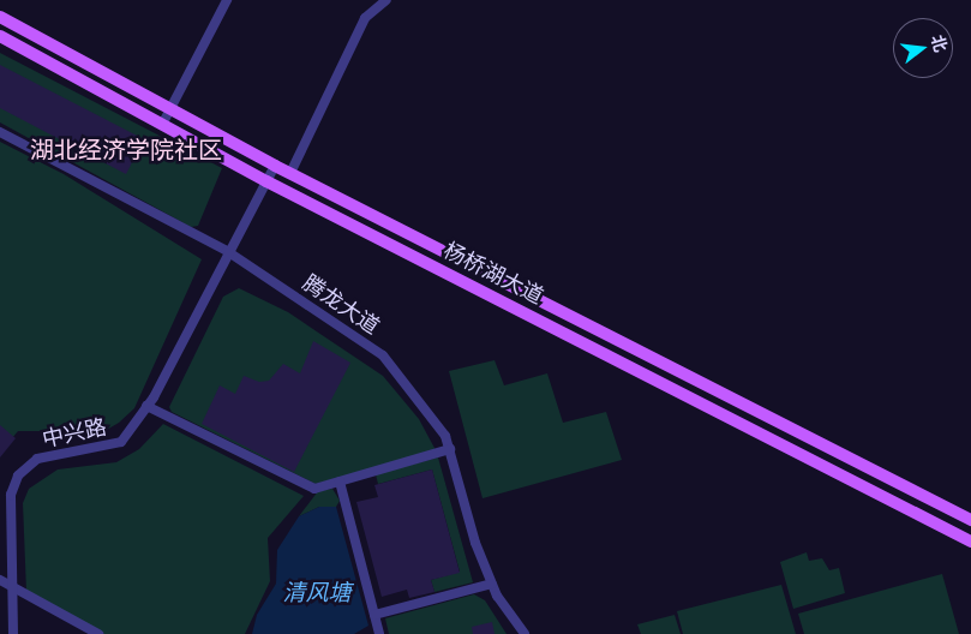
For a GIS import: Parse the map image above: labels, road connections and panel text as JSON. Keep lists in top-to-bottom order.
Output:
{
  "streets": {
    "main road": ["杨桥湖大道"],
    "street": ["腾龙大道", "中兴路"]
  },
  "crossings": [
    ["杨桥湖大道", "中兴路"],
    ["腾龙大道", "中兴路"]
  ],
  "districts": ["湖北经济学院社区"],
  "water": ["清风塘"],
  "north": "right"
}
